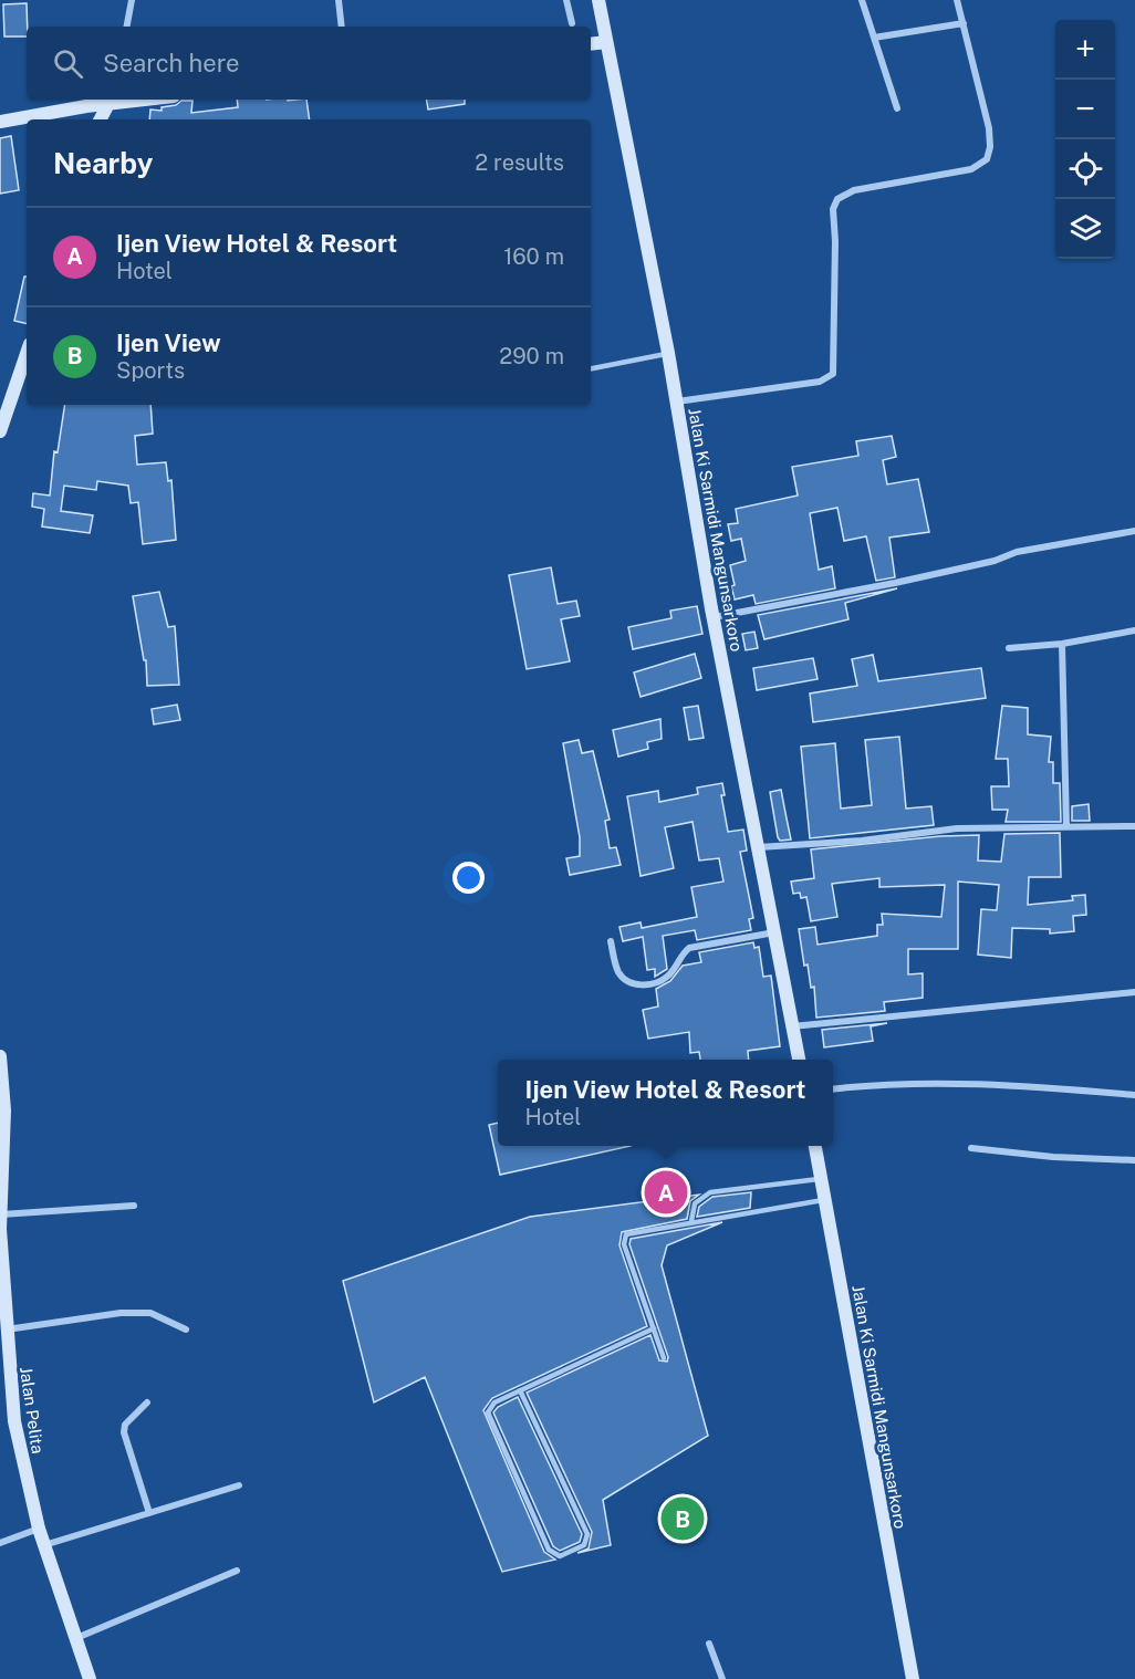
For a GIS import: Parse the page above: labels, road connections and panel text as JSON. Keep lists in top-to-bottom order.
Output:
{
  "streets": {
    "main road": ["Jalan Ki Sarmidi Mangunsarkoro", "Jalan Pelita"]
  },
  "page": {
    "map_buttons": ["+", "−"],
    "search": "Search here",
    "heading": ["Nearby", "2 results"],
    "list": [
      {
        "mark": "A",
        "name": "Ijen View Hotel & Resort",
        "note": "Hotel",
        "value": "160 m"
      },
      {
        "mark": "B",
        "name": "Ijen View",
        "note": "Sports",
        "value": "290 m"
      }
    ],
    "popup": ["Ijen View Hotel & Resort", "Hotel"],
    "pins": ["A", "B"]
  }
}
